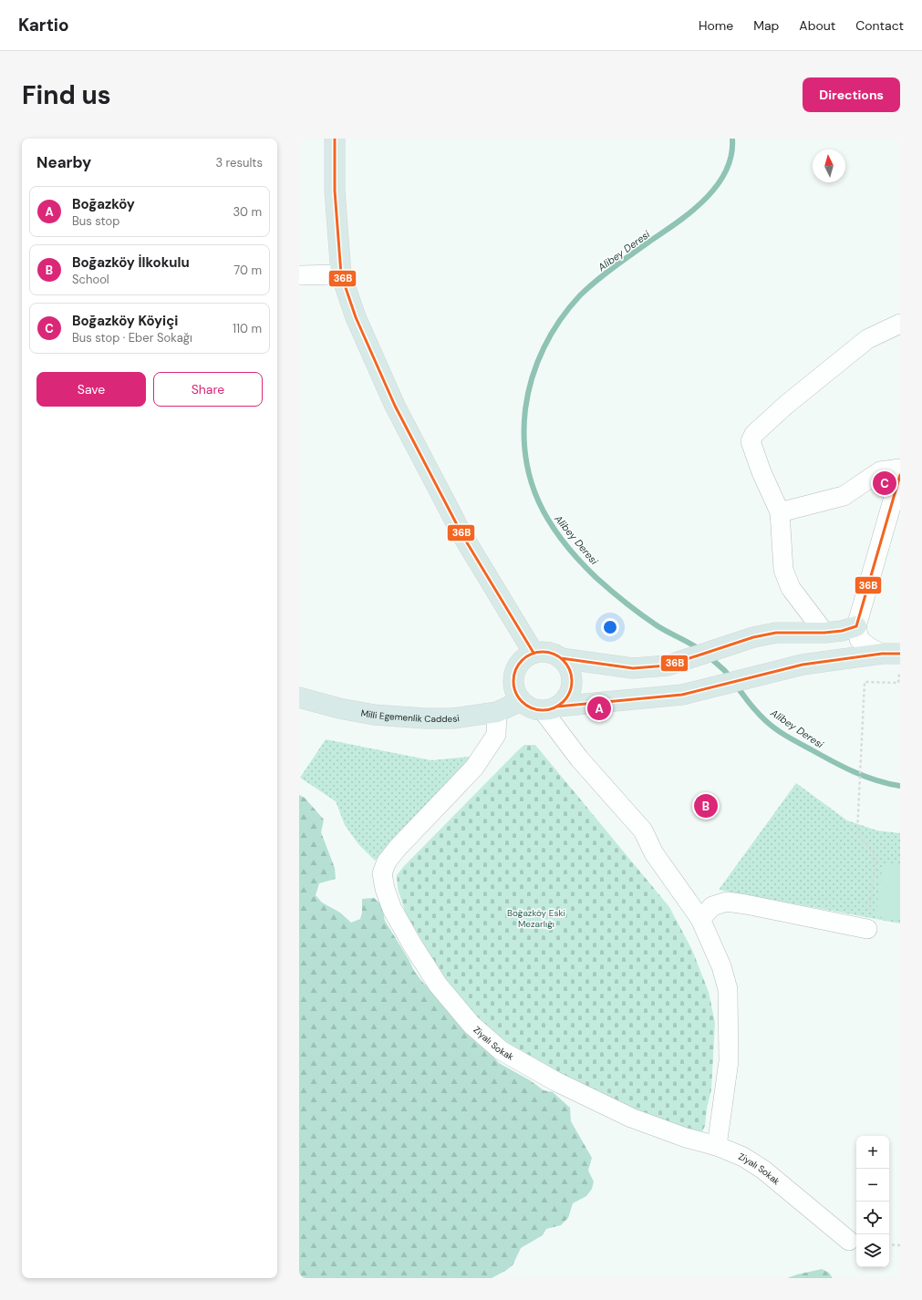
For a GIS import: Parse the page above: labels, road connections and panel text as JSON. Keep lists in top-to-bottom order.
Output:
{
  "streets": {
    "main road": ["Milli Egemenlik Caddesi"],
    "street": ["Ziyalı Sokak"]
  },
  "crossings": [
    ["Milli Egemenlik Caddesi", "Ziyalı Sokak"]
  ],
  "water": ["Alibey Deresi"],
  "parks": ["Boğazköy Eski Mezarlığı"],
  "lines": ["transit line 36B"],
  "north": "top",
  "page": {
    "header": "Kartio",
    "nav": [
      "Home",
      "Map",
      "About",
      "Contact"
    ],
    "buttons": [
      "Directions",
      ["Save", "Share"]
    ],
    "title": "Find us",
    "heading": ["Nearby", "3 results"],
    "list": [
      {
        "mark": "A",
        "name": "Boğazköy",
        "note": "Bus stop",
        "value": "30 m"
      },
      {
        "mark": "B",
        "name": "Boğazköy İlkokulu",
        "note": "School",
        "value": "70 m"
      },
      {
        "mark": "C",
        "name": "Boğazköy Köyiçi",
        "note": "Bus stop · Eber Sokağı",
        "value": "110 m"
      }
    ],
    "pins": ["C", "A", "B"],
    "map_buttons": ["+", "−"]
  }
}
